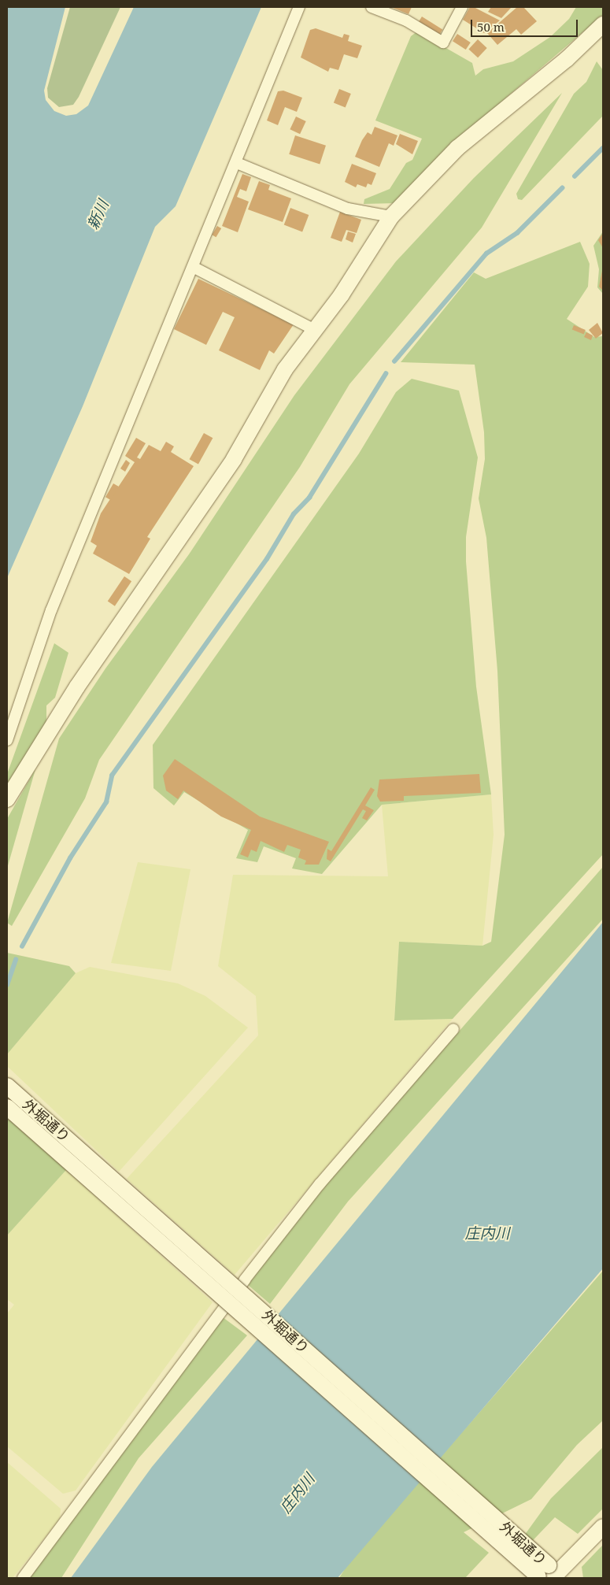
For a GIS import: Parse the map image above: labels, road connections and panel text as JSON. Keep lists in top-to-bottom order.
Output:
{
  "streets": {
    "main road": ["外堀通り"]
  },
  "water": ["新川", "庄内川"],
  "scale_bar": "50 m"
}
